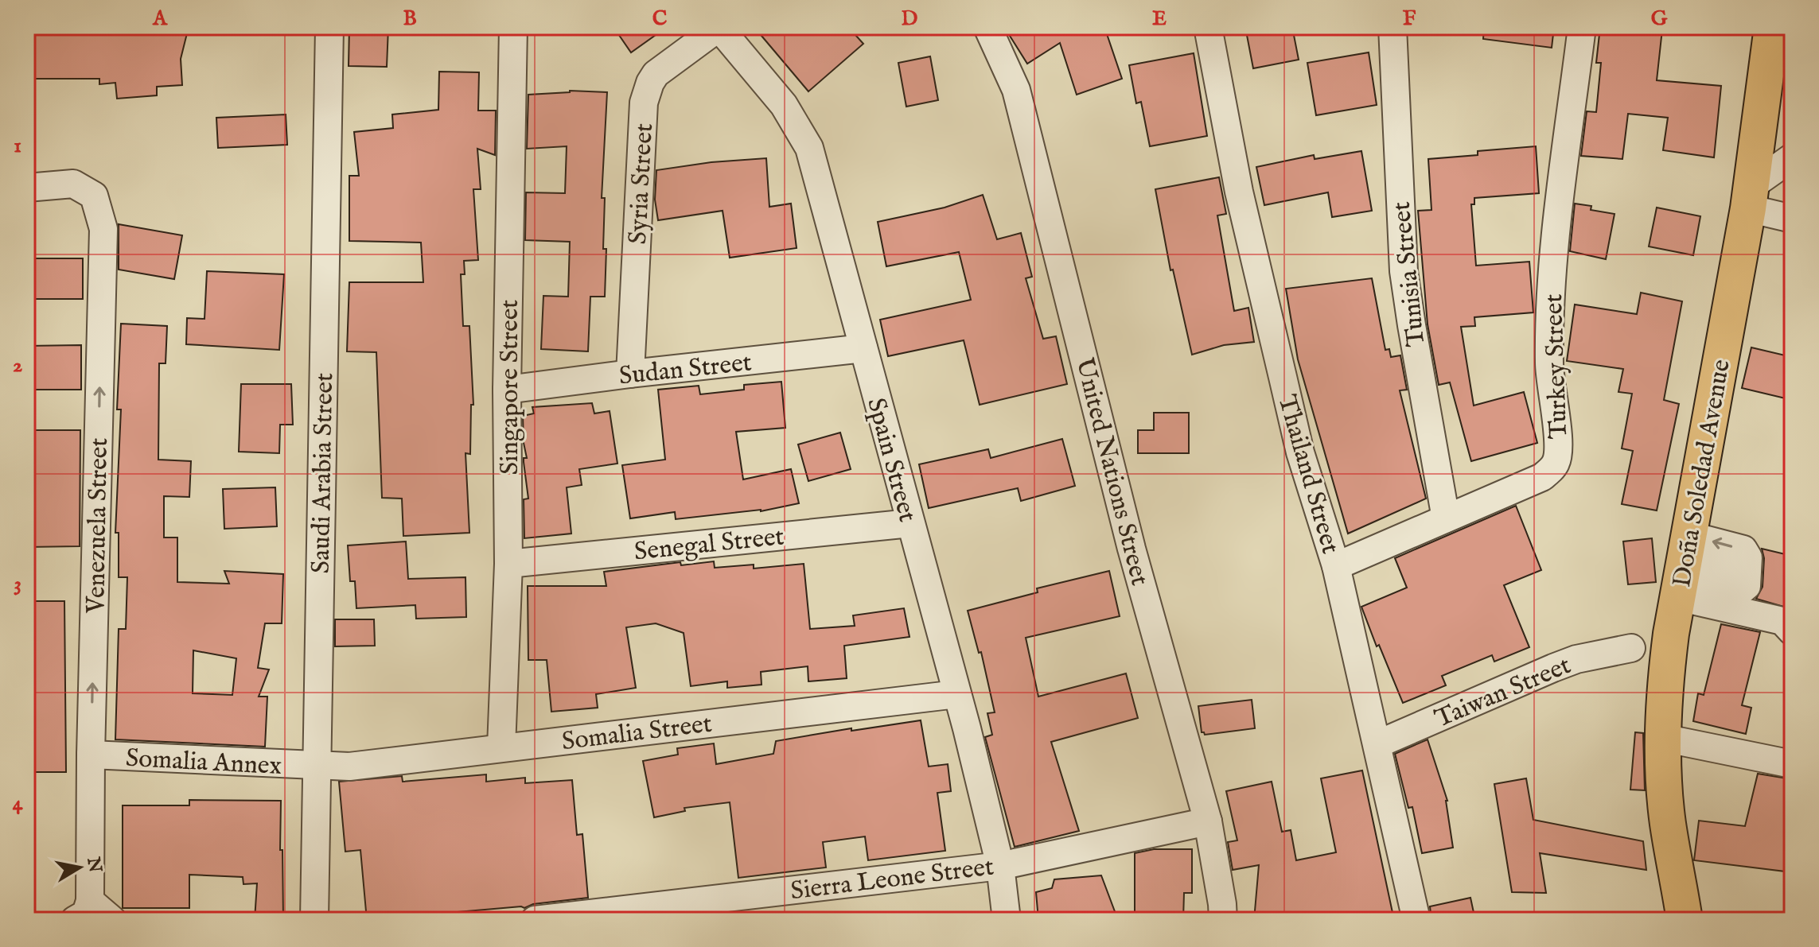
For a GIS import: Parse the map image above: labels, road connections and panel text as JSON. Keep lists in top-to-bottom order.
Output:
{
  "streets": {
    "main road": ["Doña Soledad Avenue"],
    "street": [
      "Syria Street",
      "Tunisia Street",
      "Turkey Street",
      "Sudan Street",
      "Singapore Street",
      "Spain Street",
      "United Nations Street",
      "Saudi Arabia Street",
      "Thailand Street",
      "Venezuela Street",
      "Senegal Street",
      "Taiwan Street",
      "Somalia Street",
      "Somalia Annex",
      "Sierra Leone Street"
    ]
  },
  "crossings": [
    ["Syria Street", "Sudan Street"],
    ["Syria Street", "Spain Street"],
    ["Tunisia Street", "Turkey Street"],
    ["Turkey Street", "Thailand Street"],
    ["Sudan Street", "Singapore Street"],
    ["Sudan Street", "Spain Street"],
    ["Singapore Street", "Senegal Street"],
    ["Singapore Street", "Somalia Street"],
    ["Spain Street", "Senegal Street"],
    ["Spain Street", "Somalia Street"],
    ["Spain Street", "Sierra Leone Street"],
    ["United Nations Street", "Sierra Leone Street"],
    ["Saudi Arabia Street", "Somalia Street"],
    ["Saudi Arabia Street", "Somalia Annex"],
    ["Thailand Street", "Taiwan Street"],
    ["Venezuela Street", "Somalia Annex"],
    ["Somalia Street", "Somalia Annex"]
  ],
  "one_way": ["Venezuela Street"],
  "north": "right",
  "grid": {
    "columns": [
      "A",
      "B",
      "C",
      "D",
      "E",
      "F",
      "G"
    ],
    "rows": [
      "1",
      "2",
      "3",
      "4"
    ]
  }
}
